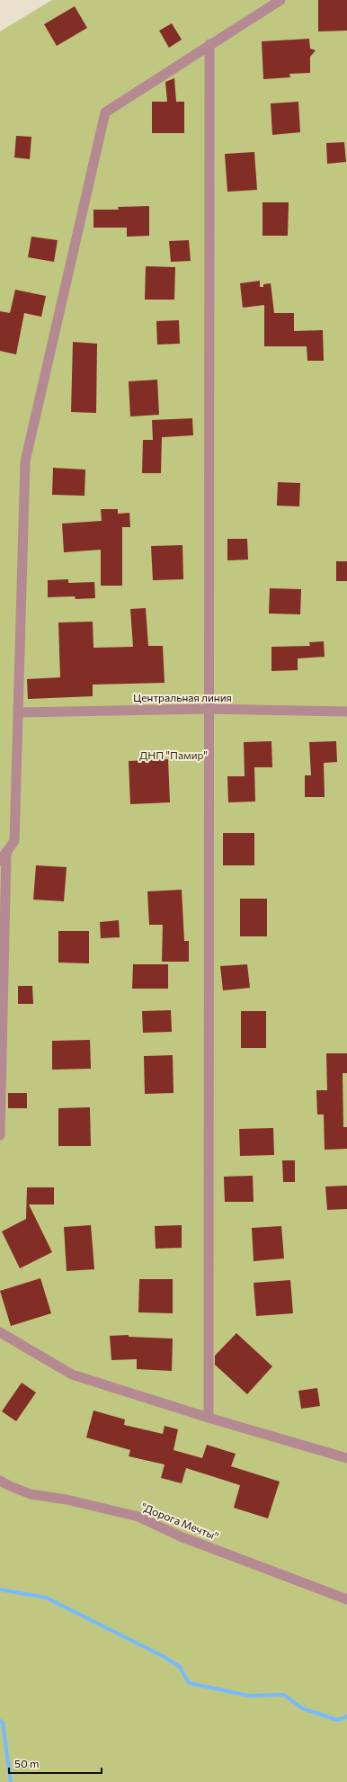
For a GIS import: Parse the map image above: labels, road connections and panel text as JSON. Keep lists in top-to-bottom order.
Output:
{
  "streets": {
    "street": ["Центральная линия", "\"Дорога Мечты''"]
  },
  "parks": ["ДНП \"Памир\""],
  "scale_bar": "50 m"
}
